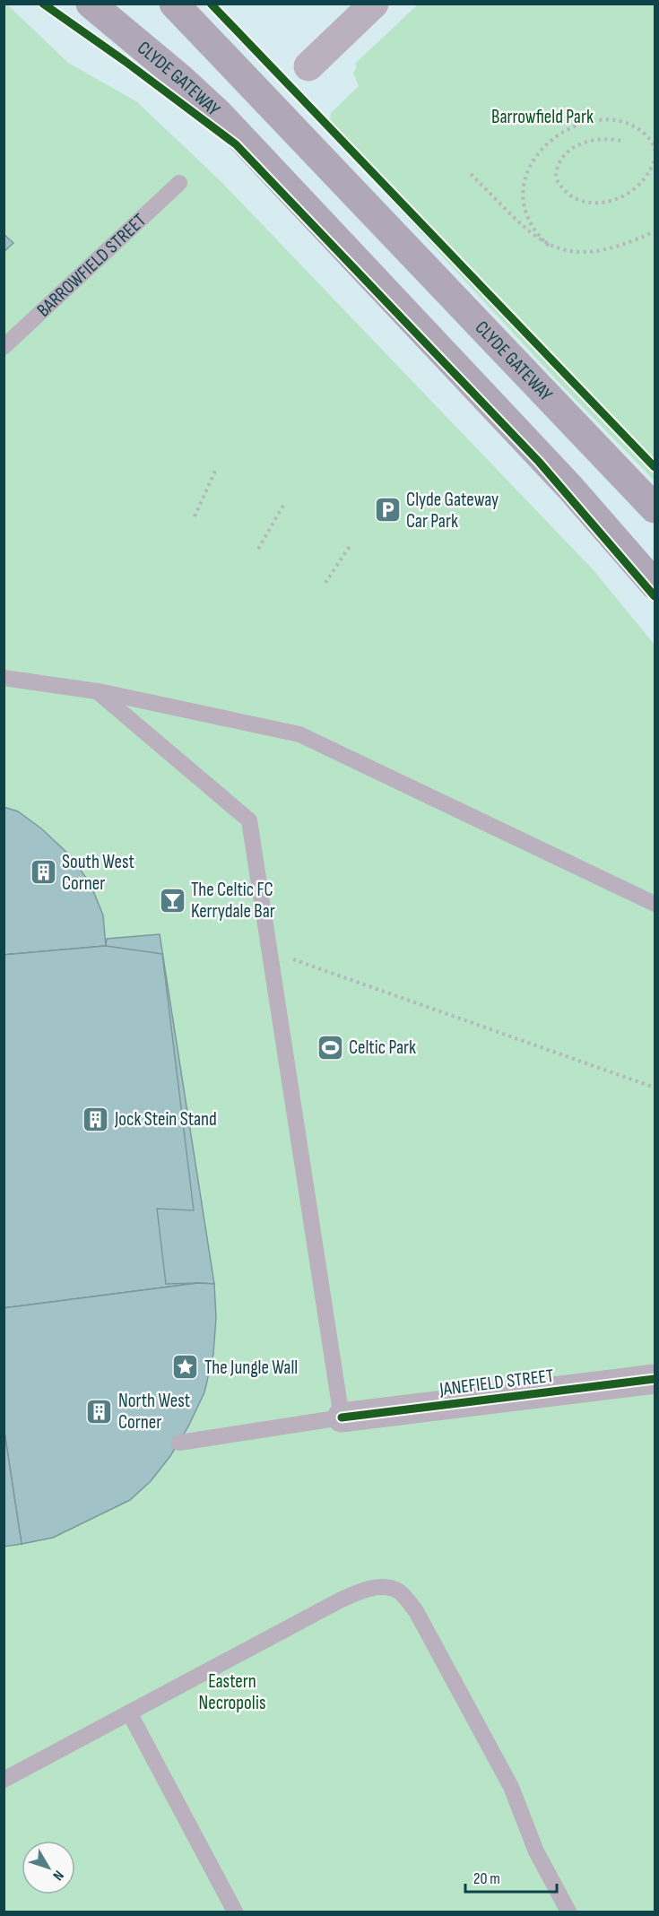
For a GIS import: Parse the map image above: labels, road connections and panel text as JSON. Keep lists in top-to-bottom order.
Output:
{
  "streets": {
    "main road": ["CLYDE GATEWAY"],
    "street": ["JANEFIELD STREET"],
    "lane": ["BARROWFIELD STREET"]
  },
  "parks": ["Barrowfield Park", "Eastern Necropolis"],
  "places": {
    "parking": ["Clyde Gateway Car Park"],
    "building": ["South West Corner", "Jock Stein Stand", "North West Corner"],
    "bar": ["The Celtic FC Kerrydale Bar"],
    "sports": ["Celtic Park"],
    "place": ["The Jungle Wall"]
  },
  "scale_bar": "20 m",
  "north": "bottom right"
}
